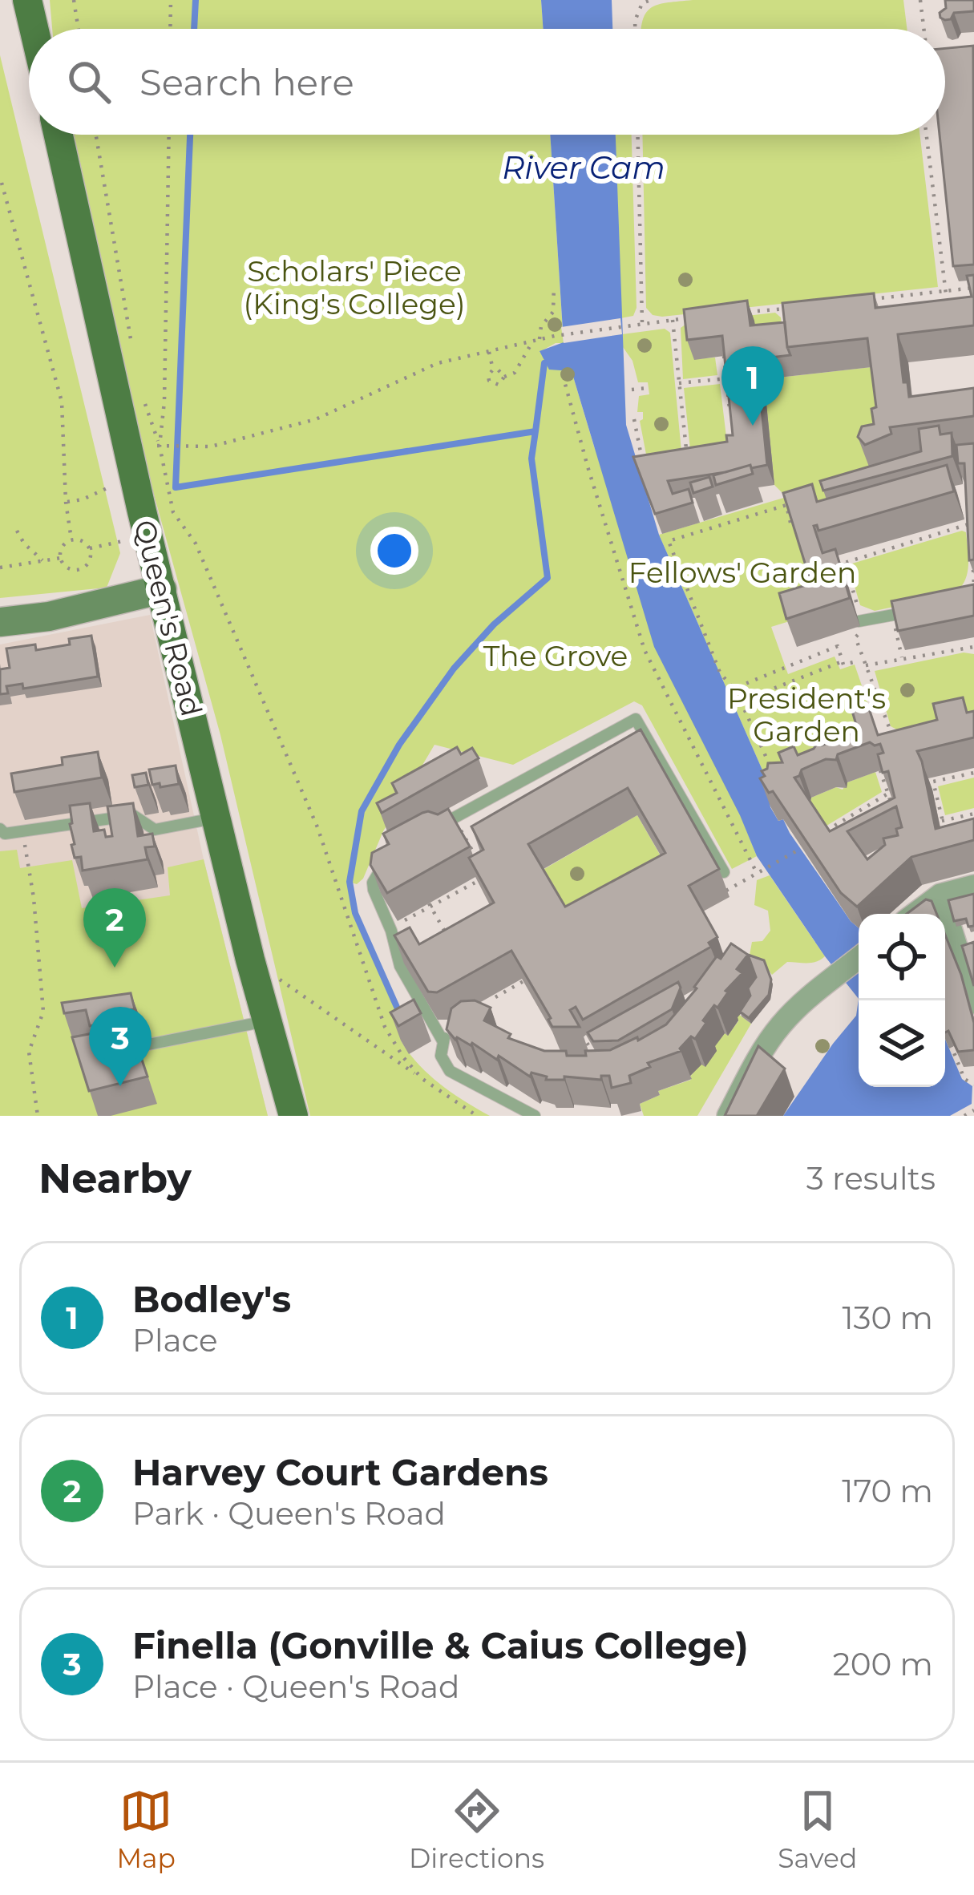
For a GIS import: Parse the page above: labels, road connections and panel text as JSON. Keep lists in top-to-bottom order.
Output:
{
  "streets": {
    "main road": ["Queen's Road"]
  },
  "water": ["River Cam"],
  "parks": [
    "Scholars' Piece (King's College)",
    "Fellows' Garden",
    "The Grove",
    "President's Garden"
  ],
  "page": {
    "search": "Search here",
    "pins": ["1", "2", "3"],
    "heading": ["Nearby", "3 results"],
    "list": [
      {
        "mark": "1",
        "name": "Bodley's",
        "note": "Place",
        "value": "130 m"
      },
      {
        "mark": "2",
        "name": "Harvey Court Gardens",
        "note": "Park · Queen's Road",
        "value": "170 m"
      },
      {
        "mark": "3",
        "name": "Finella (Gonville & Caius College)",
        "note": "Place · Queen's Road",
        "value": "200 m"
      }
    ],
    "nav": ["Map", "Directions", "Saved"]
  }
}
